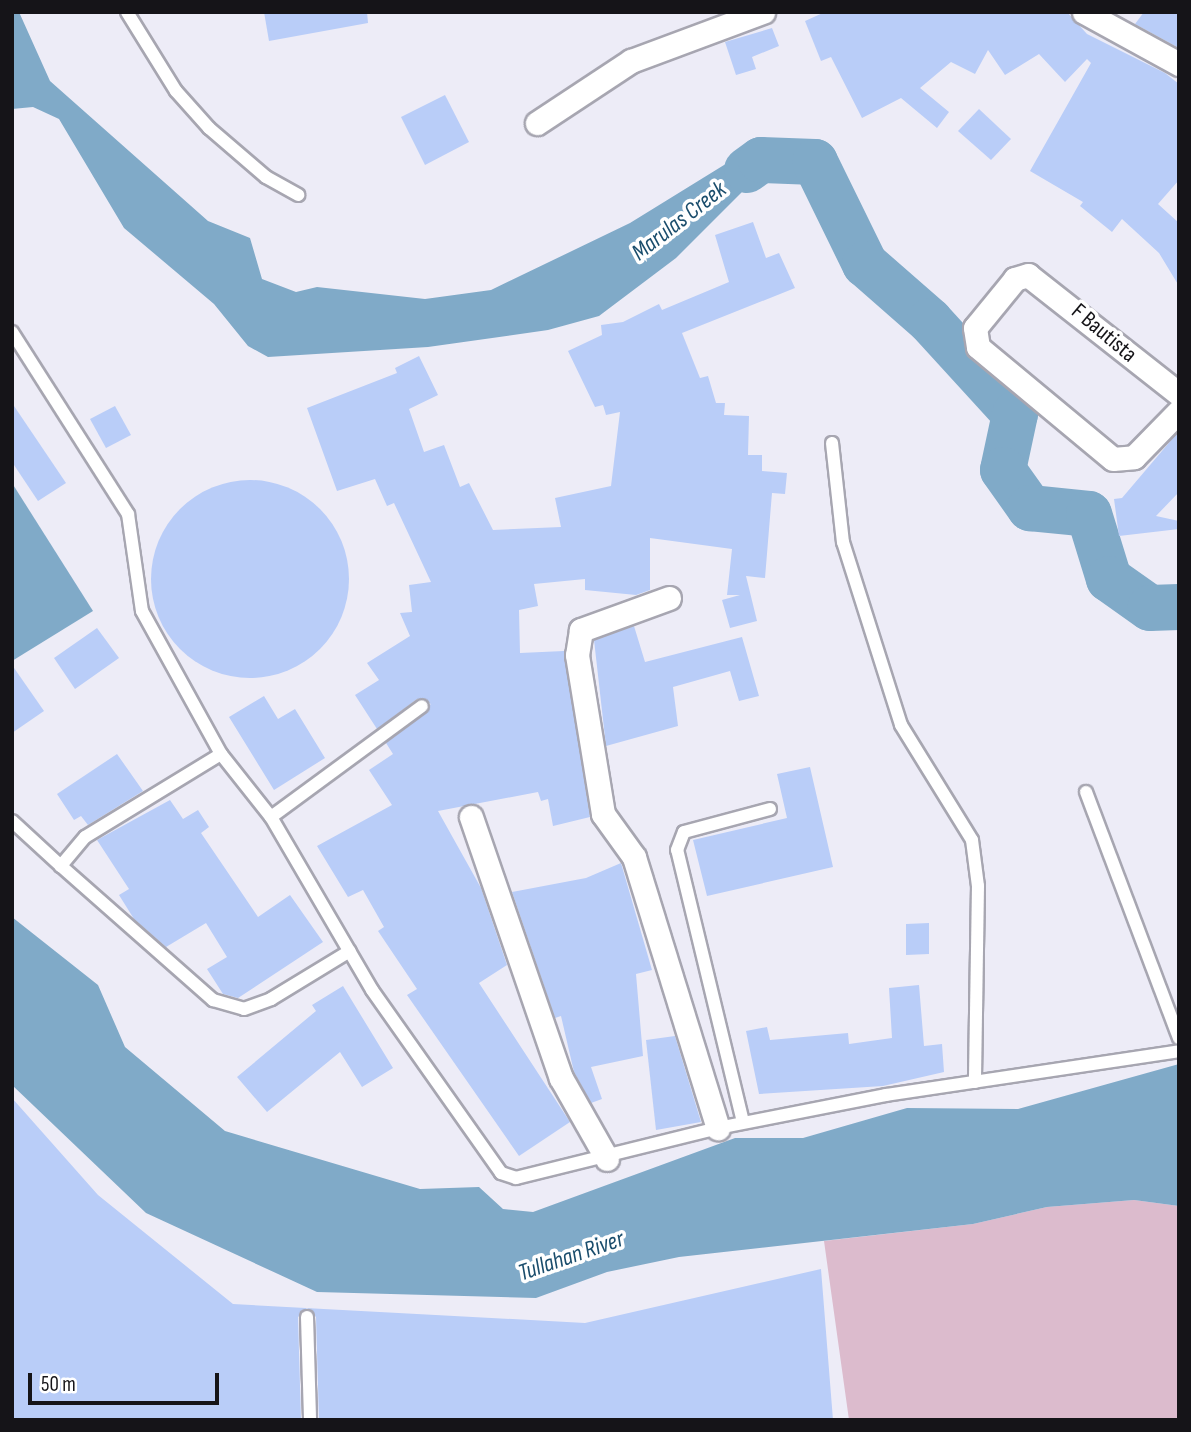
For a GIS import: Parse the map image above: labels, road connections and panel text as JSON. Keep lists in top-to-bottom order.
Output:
{
  "streets": {
    "street": ["F Bautista"]
  },
  "water": ["Marulas Creek", "Tullahan River"],
  "scale_bar": "50 m"
}
